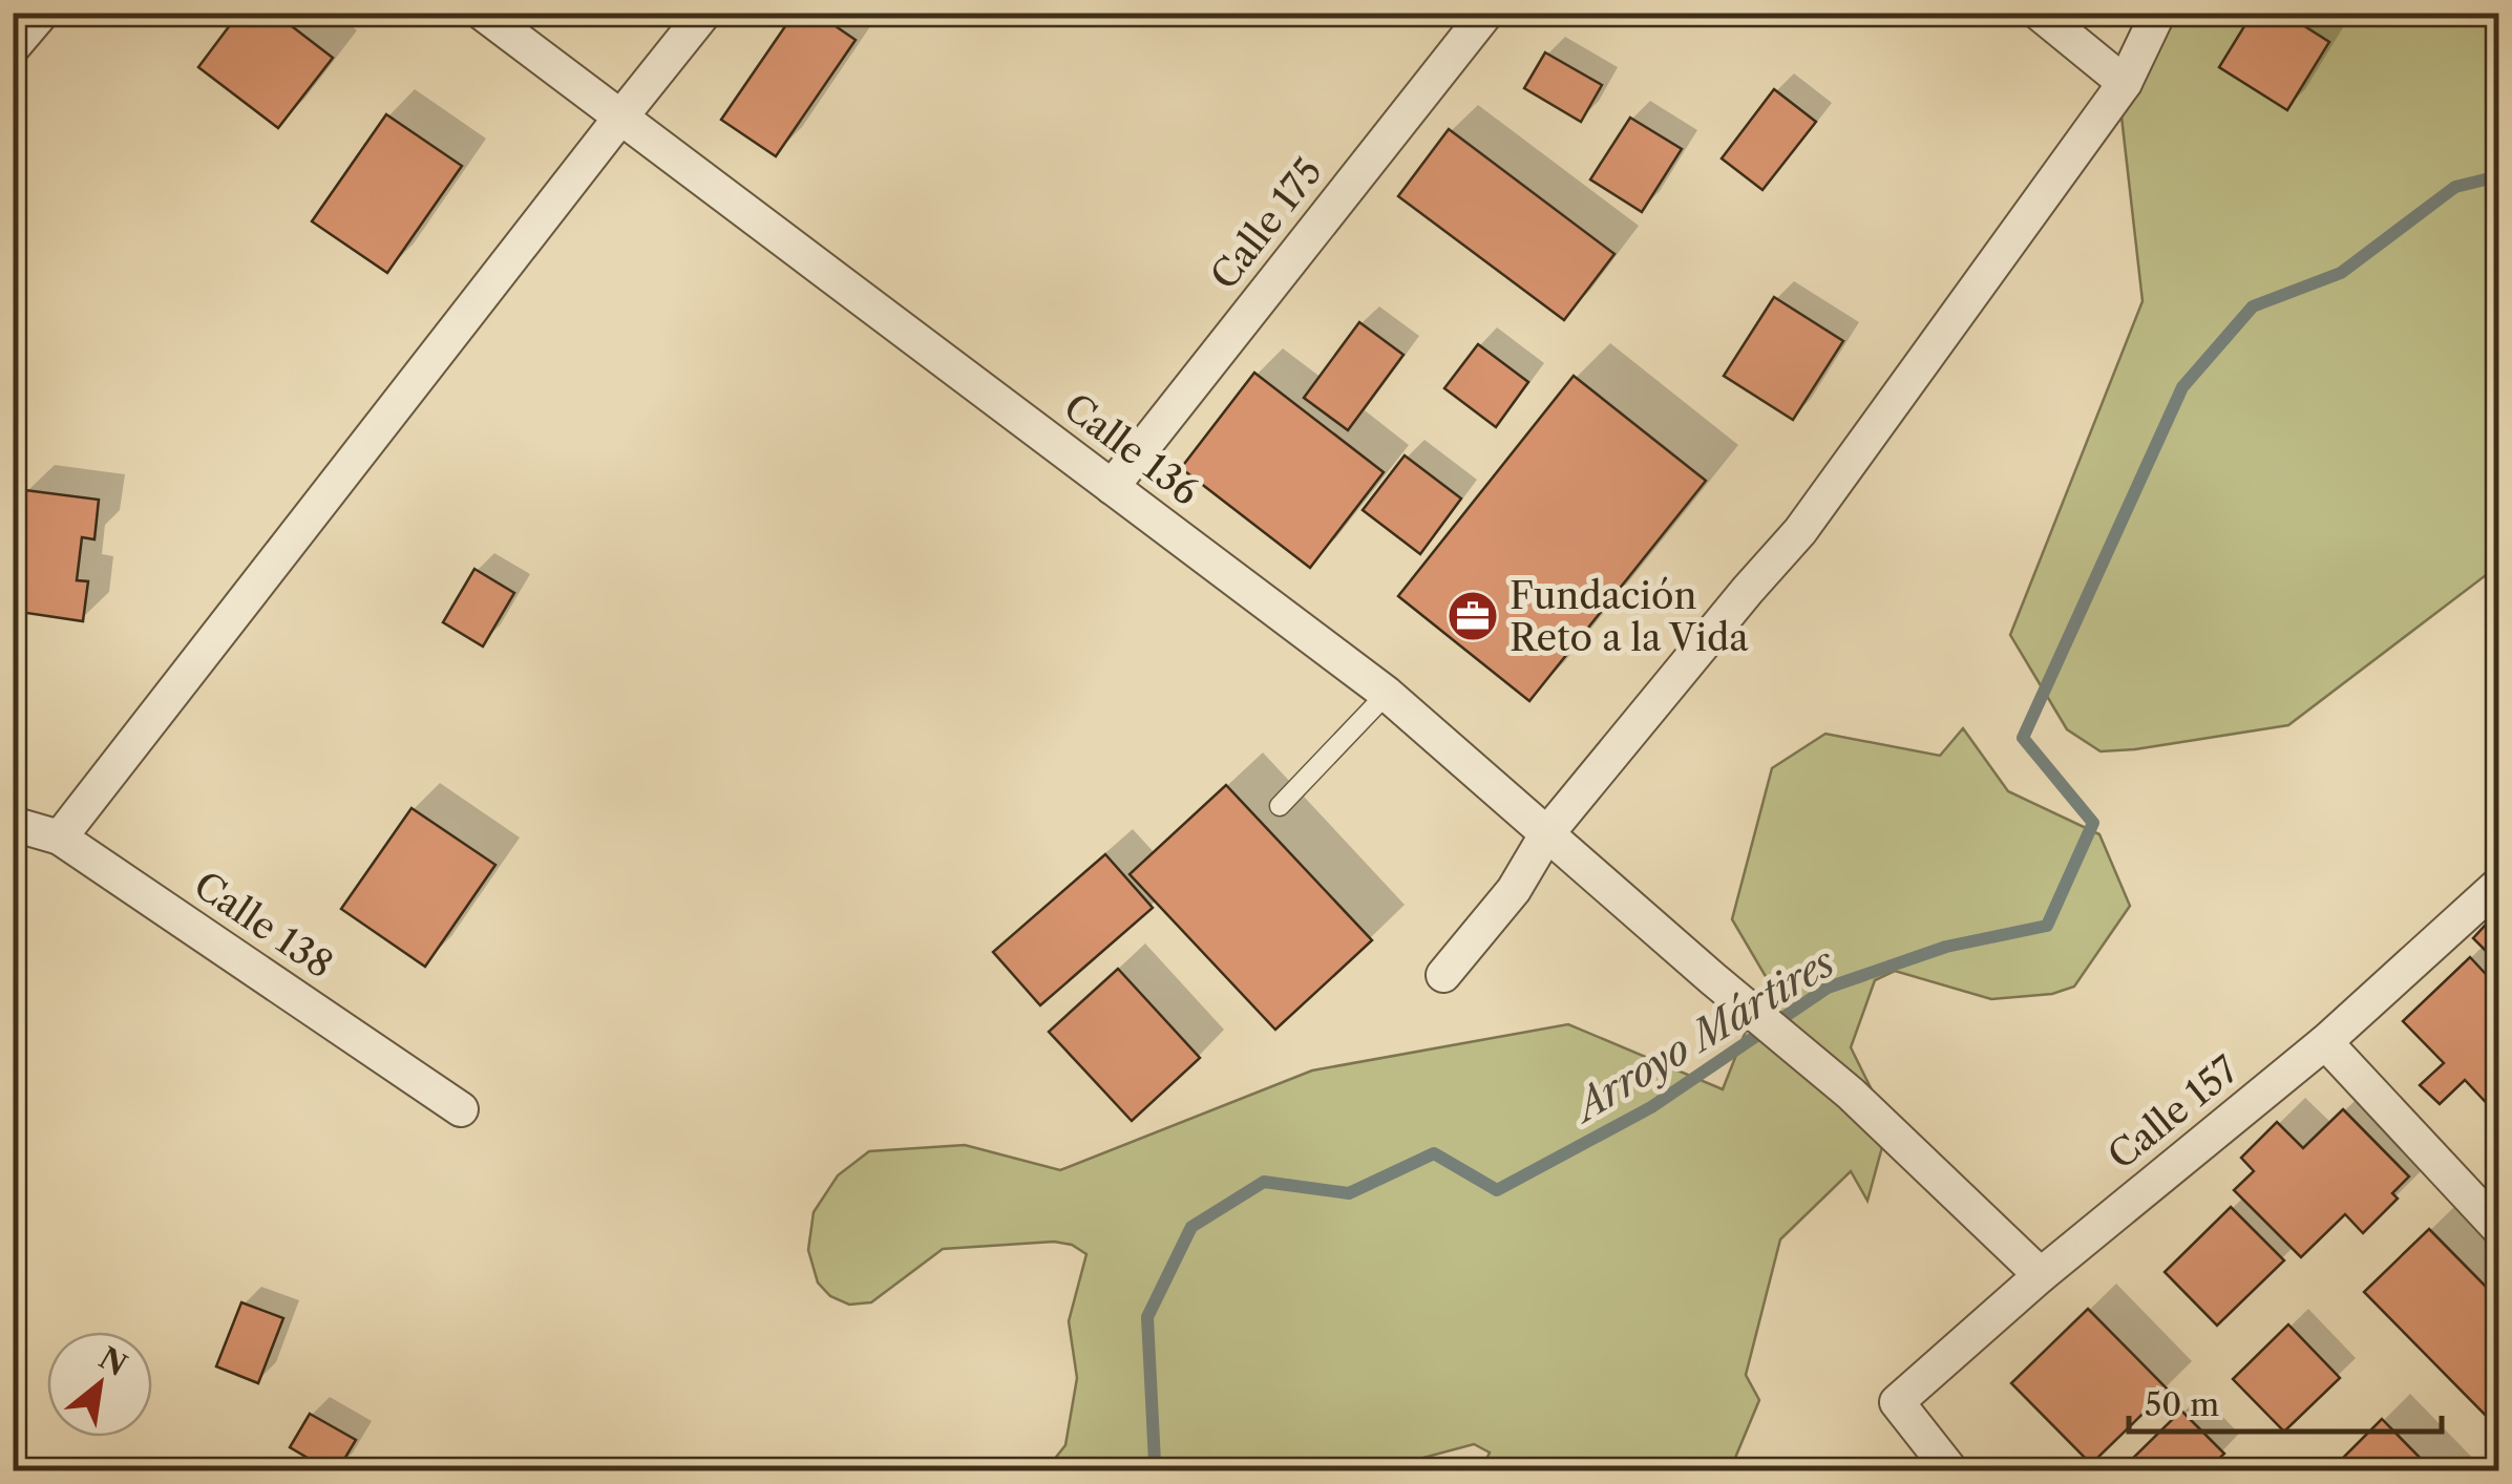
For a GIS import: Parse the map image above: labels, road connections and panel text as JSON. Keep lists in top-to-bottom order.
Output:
{
  "streets": {
    "street": [
      "Calle 175",
      "Calle 136",
      "Calle 138",
      "Calle 157"
    ]
  },
  "crossings": [
    ["Calle 175", "Calle 136"],
    ["Calle 136", "Calle 157"]
  ],
  "water": ["Arroyo Mártires"],
  "places": {
    "office": ["Fundación Reto a la Vida"]
  },
  "scale_bar": "50 m",
  "north": "top right"
}
